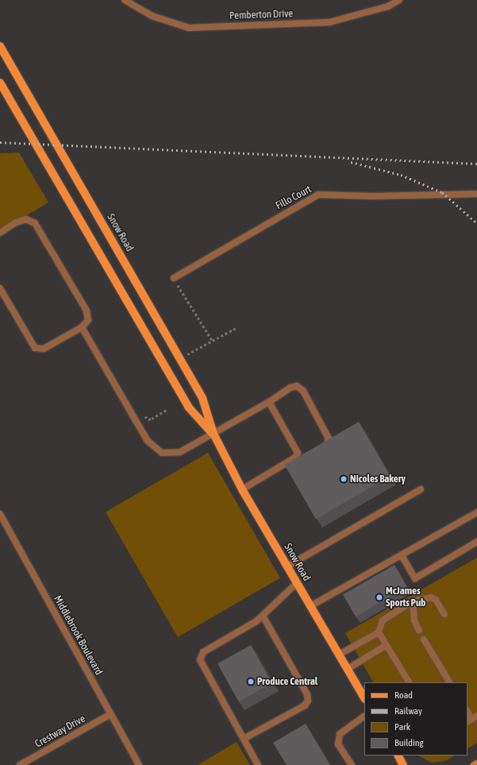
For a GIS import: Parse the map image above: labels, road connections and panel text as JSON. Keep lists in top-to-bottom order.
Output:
{
  "streets": {
    "main road": ["Snow Road"],
    "street": [
      "Pemberton Drive",
      "Fillo Court",
      "Middlebrook Boulevard",
      "Crestway Drive"
    ]
  },
  "crossings": [
    ["Middlebrook Boulevard", "Crestway Drive"]
  ],
  "places": ["Nicoles Bakery", "McJames Sports Pub", "Produce Central"],
  "legend": [
    "Road",
    "Railway",
    "Park",
    "Building"
  ]
}
